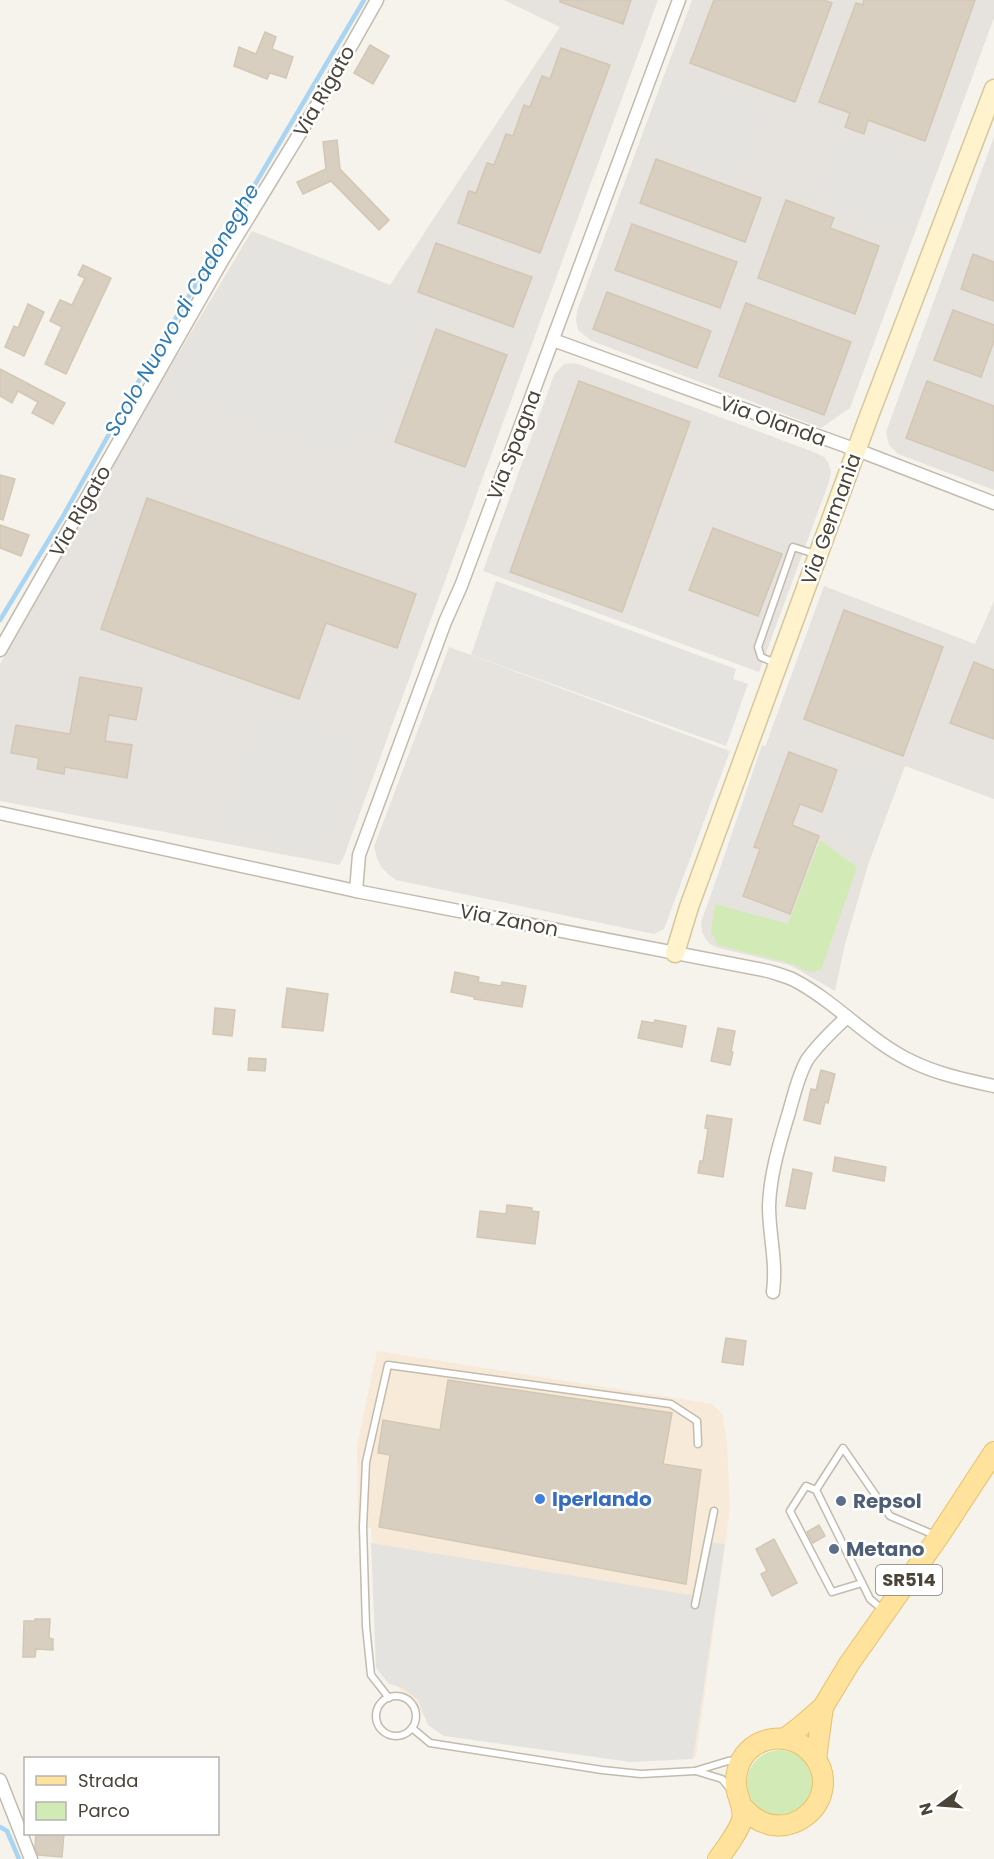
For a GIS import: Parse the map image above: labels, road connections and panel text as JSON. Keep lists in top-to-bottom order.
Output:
{
  "streets": {
    "main road": ["SR514"],
    "street": [
      "Via Rigato",
      "Via Olanda",
      "Via Spagna",
      "Via Germania",
      "Via Zanon"
    ]
  },
  "crossings": [
    ["Via Olanda", "Via Spagna"],
    ["Via Olanda", "Via Germania"],
    ["Via Spagna", "Via Zanon"],
    ["Via Germania", "Via Zanon"]
  ],
  "water": ["Scolo Nuovo di Cadoneghe"],
  "places": ["Iperlando", "Repsol", "Metano"],
  "legend": ["Strada", "Parco"],
  "north": "left"
}
